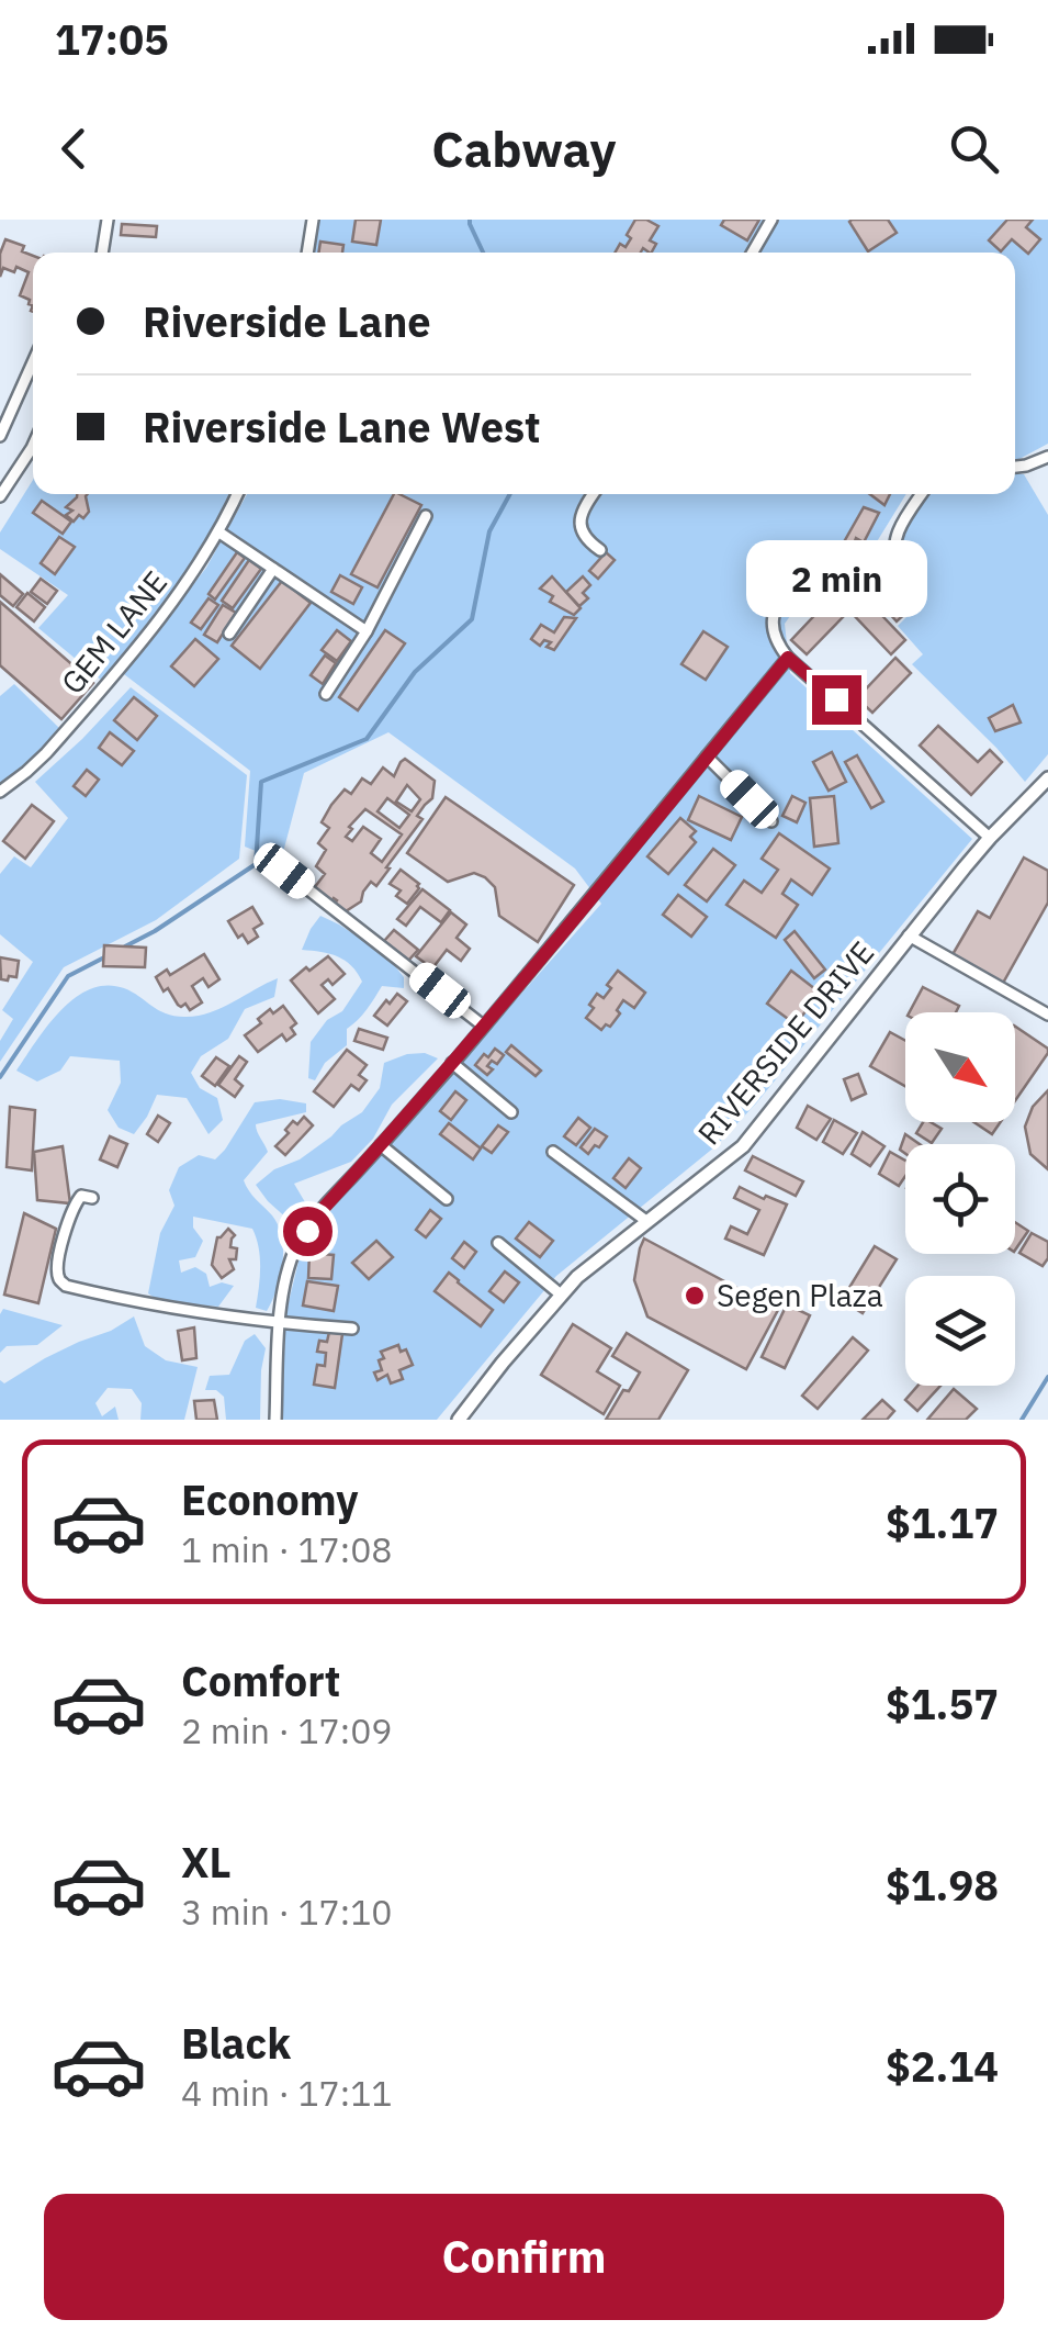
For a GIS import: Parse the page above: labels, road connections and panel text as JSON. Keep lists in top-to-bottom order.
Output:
{
  "streets": {
    "street": ["GEM LANE", "RIVERSIDE DRIVE"]
  },
  "places": ["Segen Plaza"],
  "north": "bottom right",
  "page": {
    "status": "17:05",
    "header": "Cabway",
    "banner": ["Riverside Lane", "Riverside Lane West"],
    "bubble": "2 min",
    "list": [
      {
        "name": "Economy",
        "note": "1 min · 17:08",
        "value": "$1.17"
      },
      {
        "name": "Comfort",
        "note": "2 min · 17:09",
        "value": "$1.57"
      },
      {
        "name": "XL",
        "note": "3 min · 17:10",
        "value": "$1.98"
      },
      {
        "name": "Black",
        "note": "4 min · 17:11",
        "value": "$2.14"
      }
    ],
    "buttons": "Confirm"
  }
}
